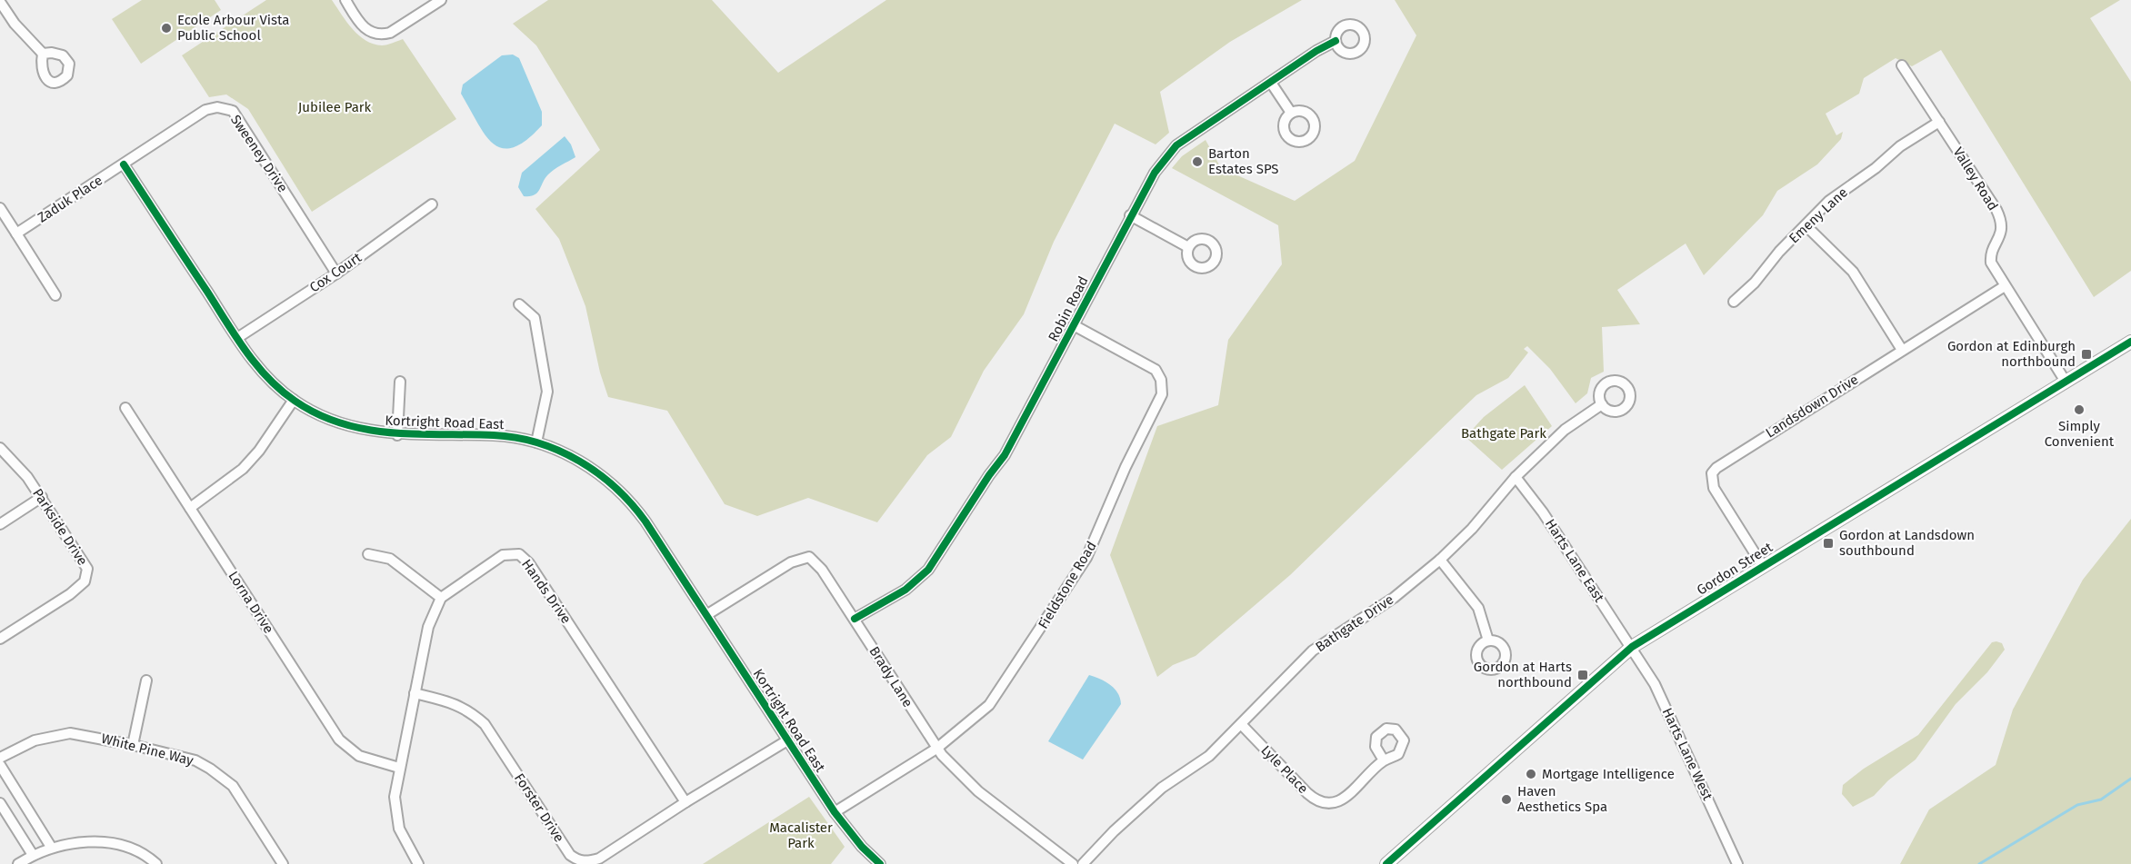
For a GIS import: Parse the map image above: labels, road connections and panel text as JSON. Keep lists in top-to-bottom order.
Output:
{
  "streets": {
    "main road": ["Gordon Street"],
    "street": [
      "Sweeney Drive",
      "Valley Road",
      "Zaduk Place",
      "Emeny Lane",
      "Cox Court",
      "Robin Road",
      "Landsdown Drive",
      "Kortright Road East",
      "Parkside Drive",
      "Harts Lane East",
      "Fieldstone Road",
      "Hands Drive",
      "Lorna Drive",
      "Bathgate Drive",
      "Brady Lane",
      "White Pine Way",
      "Harts Lane West",
      "Lyle Place",
      "Forster Drive"
    ]
  },
  "crossings": [
    ["Sweeney Drive", "Zaduk Place"],
    ["Sweeney Drive", "Cox Court"],
    ["Sweeney Drive", "Kortright Road East"],
    ["Valley Road", "Emeny Lane"],
    ["Valley Road", "Landsdown Drive"],
    ["Valley Road", "Gordon Street"],
    ["Zaduk Place", "Kortright Road East"],
    ["Cox Court", "Kortright Road East"],
    ["Robin Road", "Fieldstone Road"],
    ["Robin Road", "Brady Lane"],
    ["Landsdown Drive", "Gordon Street"],
    ["Kortright Road East", "Fieldstone Road"],
    ["Kortright Road East", "Brady Lane"],
    ["Kortright Road East", "Forster Drive"],
    ["Harts Lane East", "Gordon Street"],
    ["Harts Lane East", "Bathgate Drive"],
    ["Harts Lane East", "Harts Lane West"],
    ["Gordon Street", "Harts Lane West"],
    ["Fieldstone Road", "Brady Lane"],
    ["Hands Drive", "Forster Drive"],
    ["Bathgate Drive", "Lyle Place"]
  ],
  "parks": ["Jubilee Park", "Bathgate Park", "Macalister Park"],
  "places": {
    "other": [
      "Ecole Arbour Vista Public School",
      "Barton Estates SPS",
      "Simply Convenient",
      "Mortgage Intelligence",
      "Haven Aesthetics Spa"
    ],
    "transit": ["Gordon at Edinburgh northbound", "Gordon at Landsdown southbound", "Gordon at Harts northbound"]
  }
}
